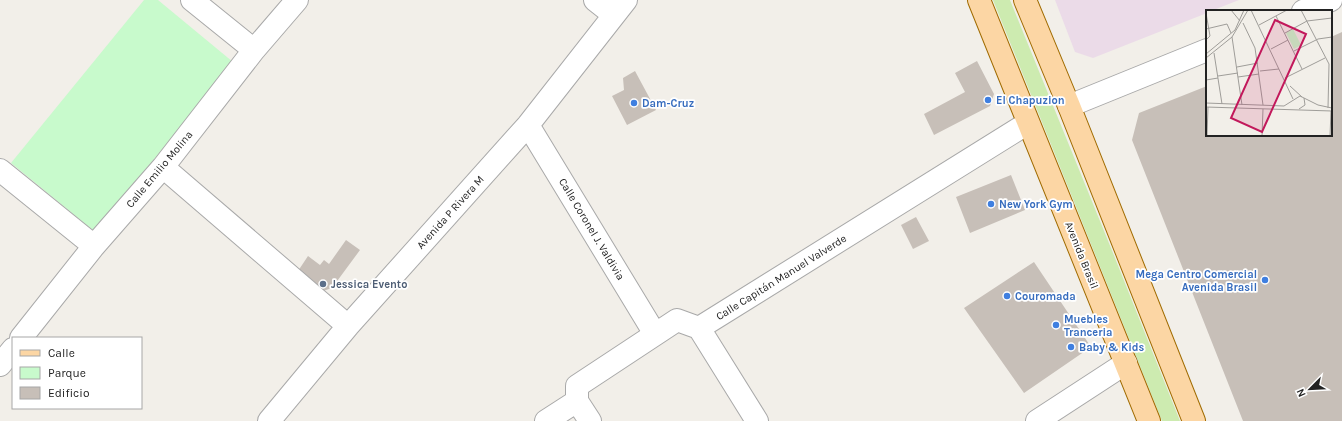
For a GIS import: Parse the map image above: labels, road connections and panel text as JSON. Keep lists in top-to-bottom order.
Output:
{
  "streets": {
    "main road": ["Avenida Brasil"],
    "street": [
      "Calle Emilio Molina",
      "Avenida P Rivera M",
      "Calle Coronel J. Valdivia",
      "Calle Capitán Manuel Valverde"
    ]
  },
  "crossings": [
    ["Avenida P Rivera M", "Calle Coronel J. Valdivia"],
    ["Avenida Brasil", "Calle Capitán Manuel Valverde"]
  ],
  "places": [
    "El Chapuzion",
    "Dam-Cruz",
    "New York Gym",
    "Mega Centro Comercial Avenida Brasil",
    "Jessica Evento",
    "Couromada",
    "Muebles Tranceria",
    "Baby & Kids"
  ],
  "legend": ["Calle", "Parque", "Edificio"],
  "north": "bottom left"
}
